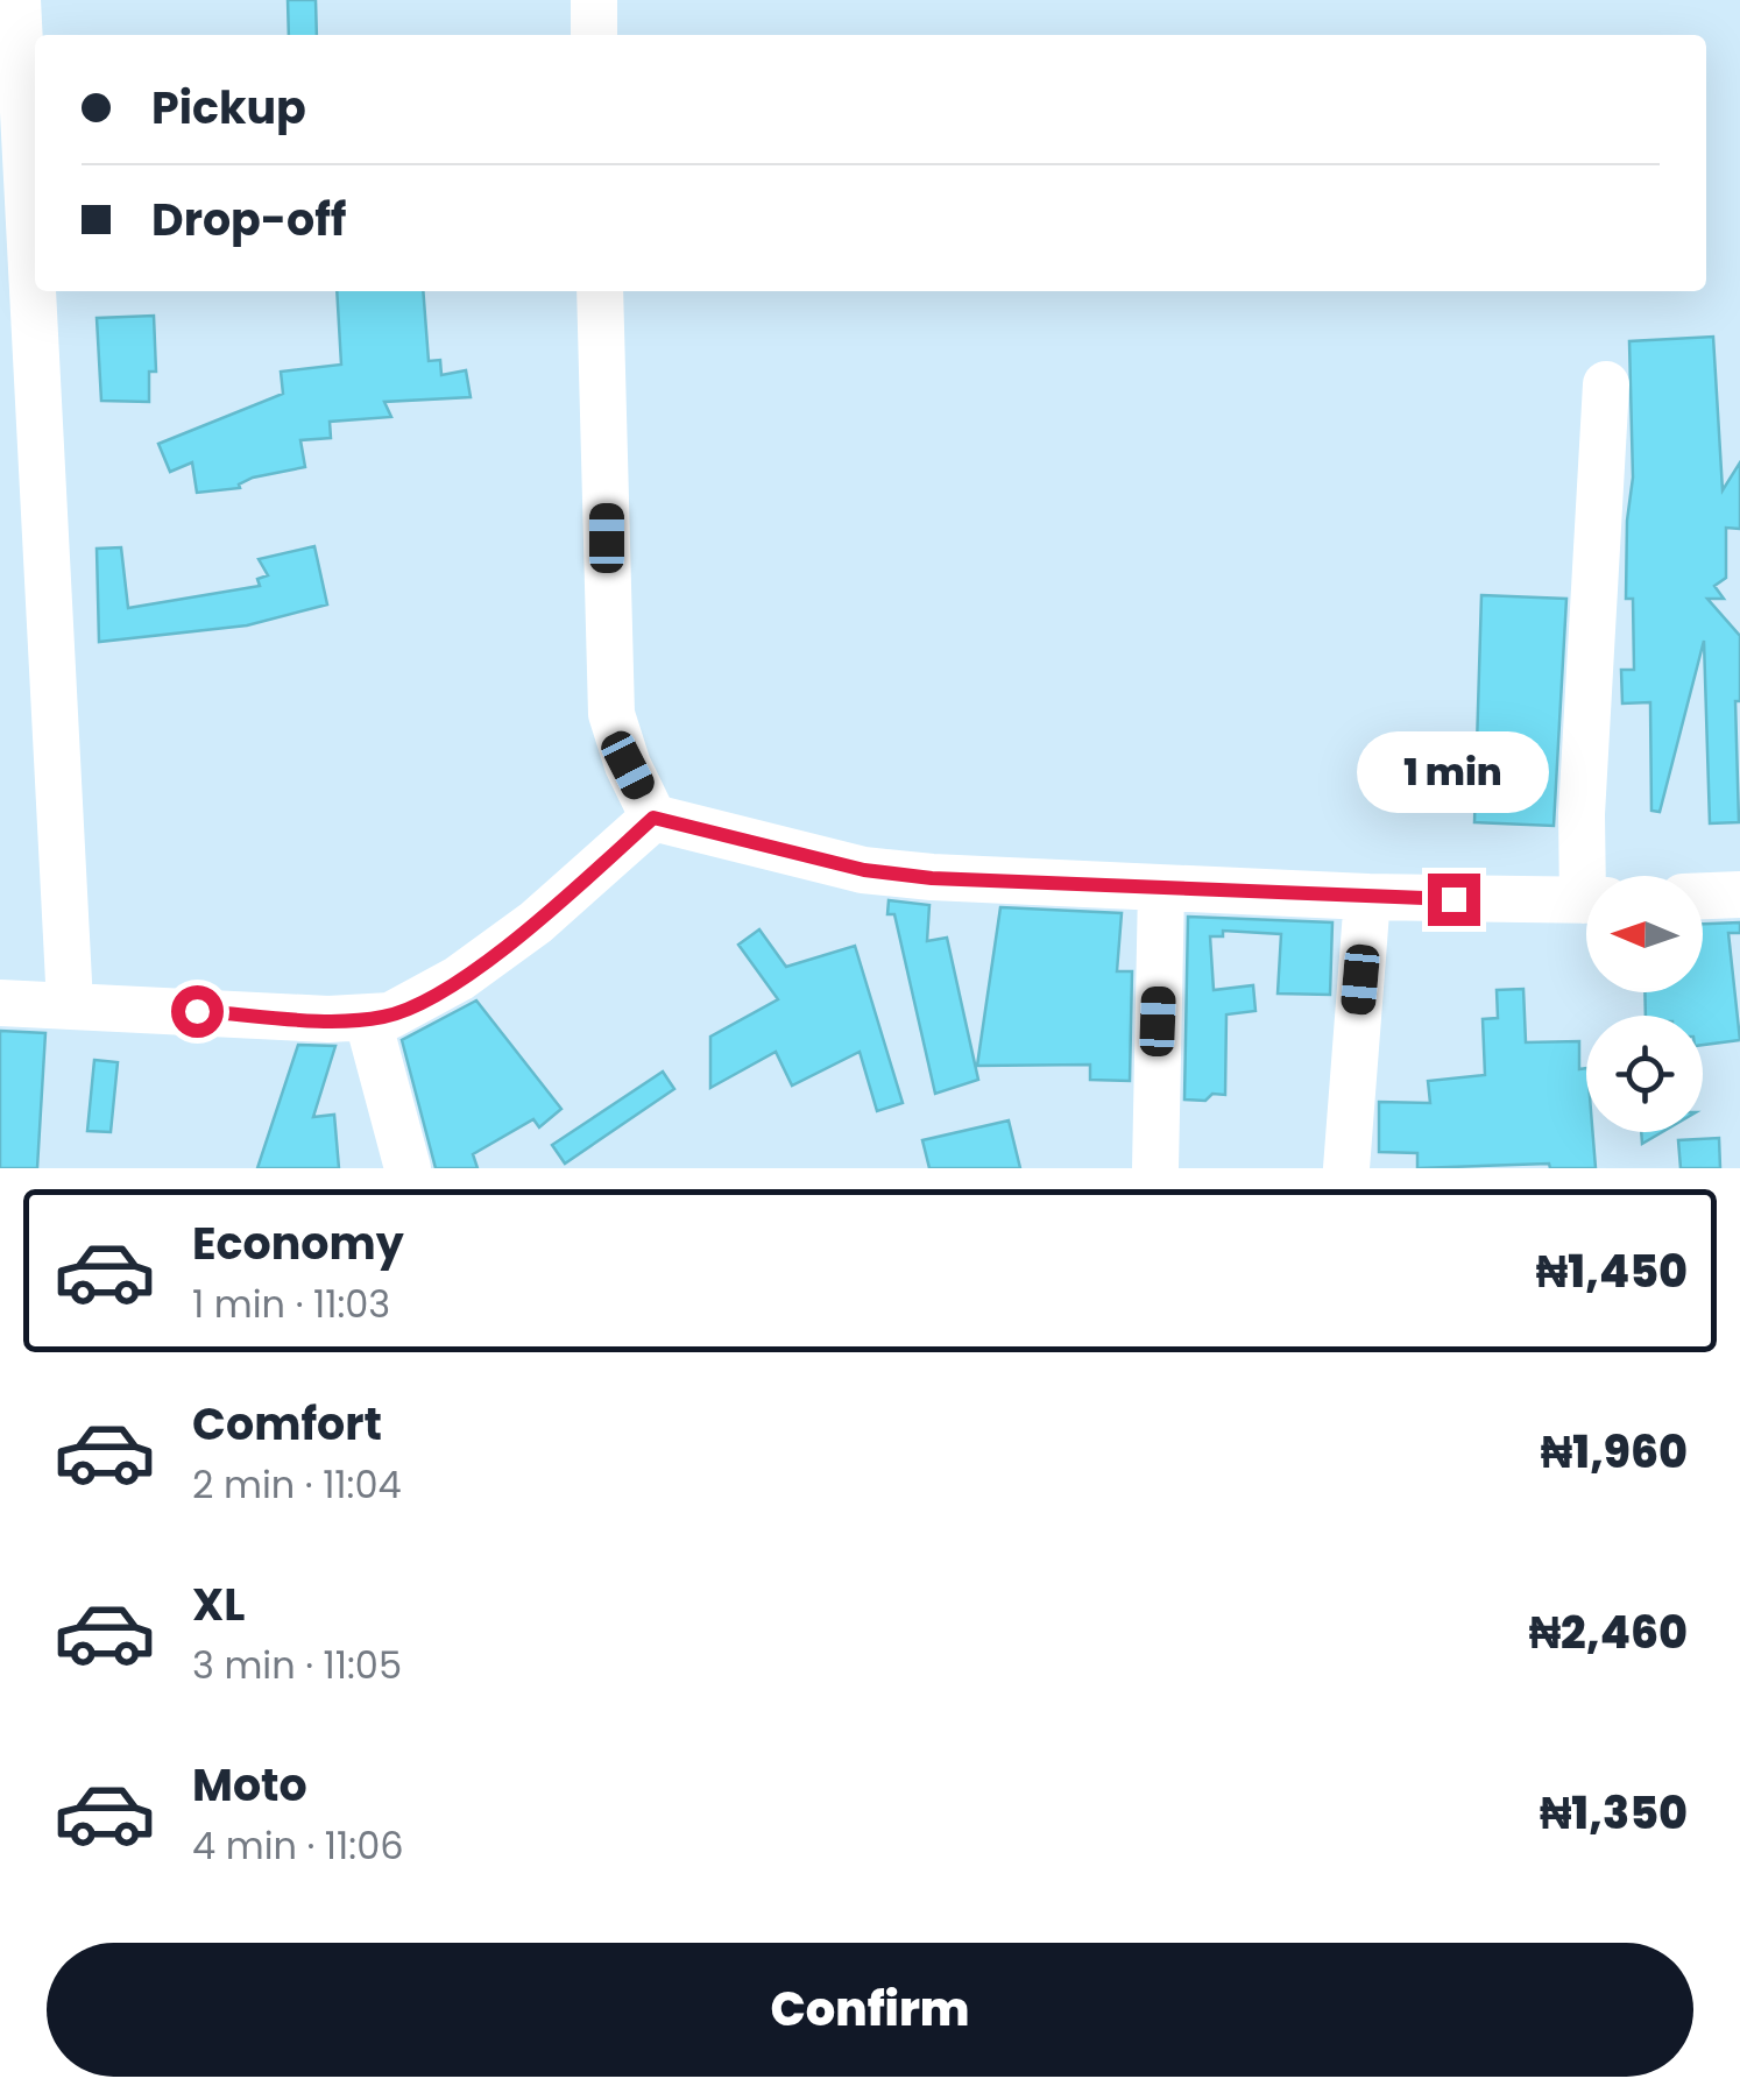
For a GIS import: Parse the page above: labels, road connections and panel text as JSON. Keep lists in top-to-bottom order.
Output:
{
  "north": "left",
  "page": {
    "banner": ["Pickup", "Drop-off"],
    "bubble": "1 min",
    "list": [
      {
        "name": "Economy",
        "note": "1 min · 11:03",
        "value": "₦1,450"
      },
      {
        "name": "Comfort",
        "note": "2 min · 11:04",
        "value": "₦1,960"
      },
      {
        "name": "XL",
        "note": "3 min · 11:05",
        "value": "₦2,460"
      },
      {
        "name": "Moto",
        "note": "4 min · 11:06",
        "value": "₦1,350"
      }
    ],
    "buttons": "Confirm"
  }
}
